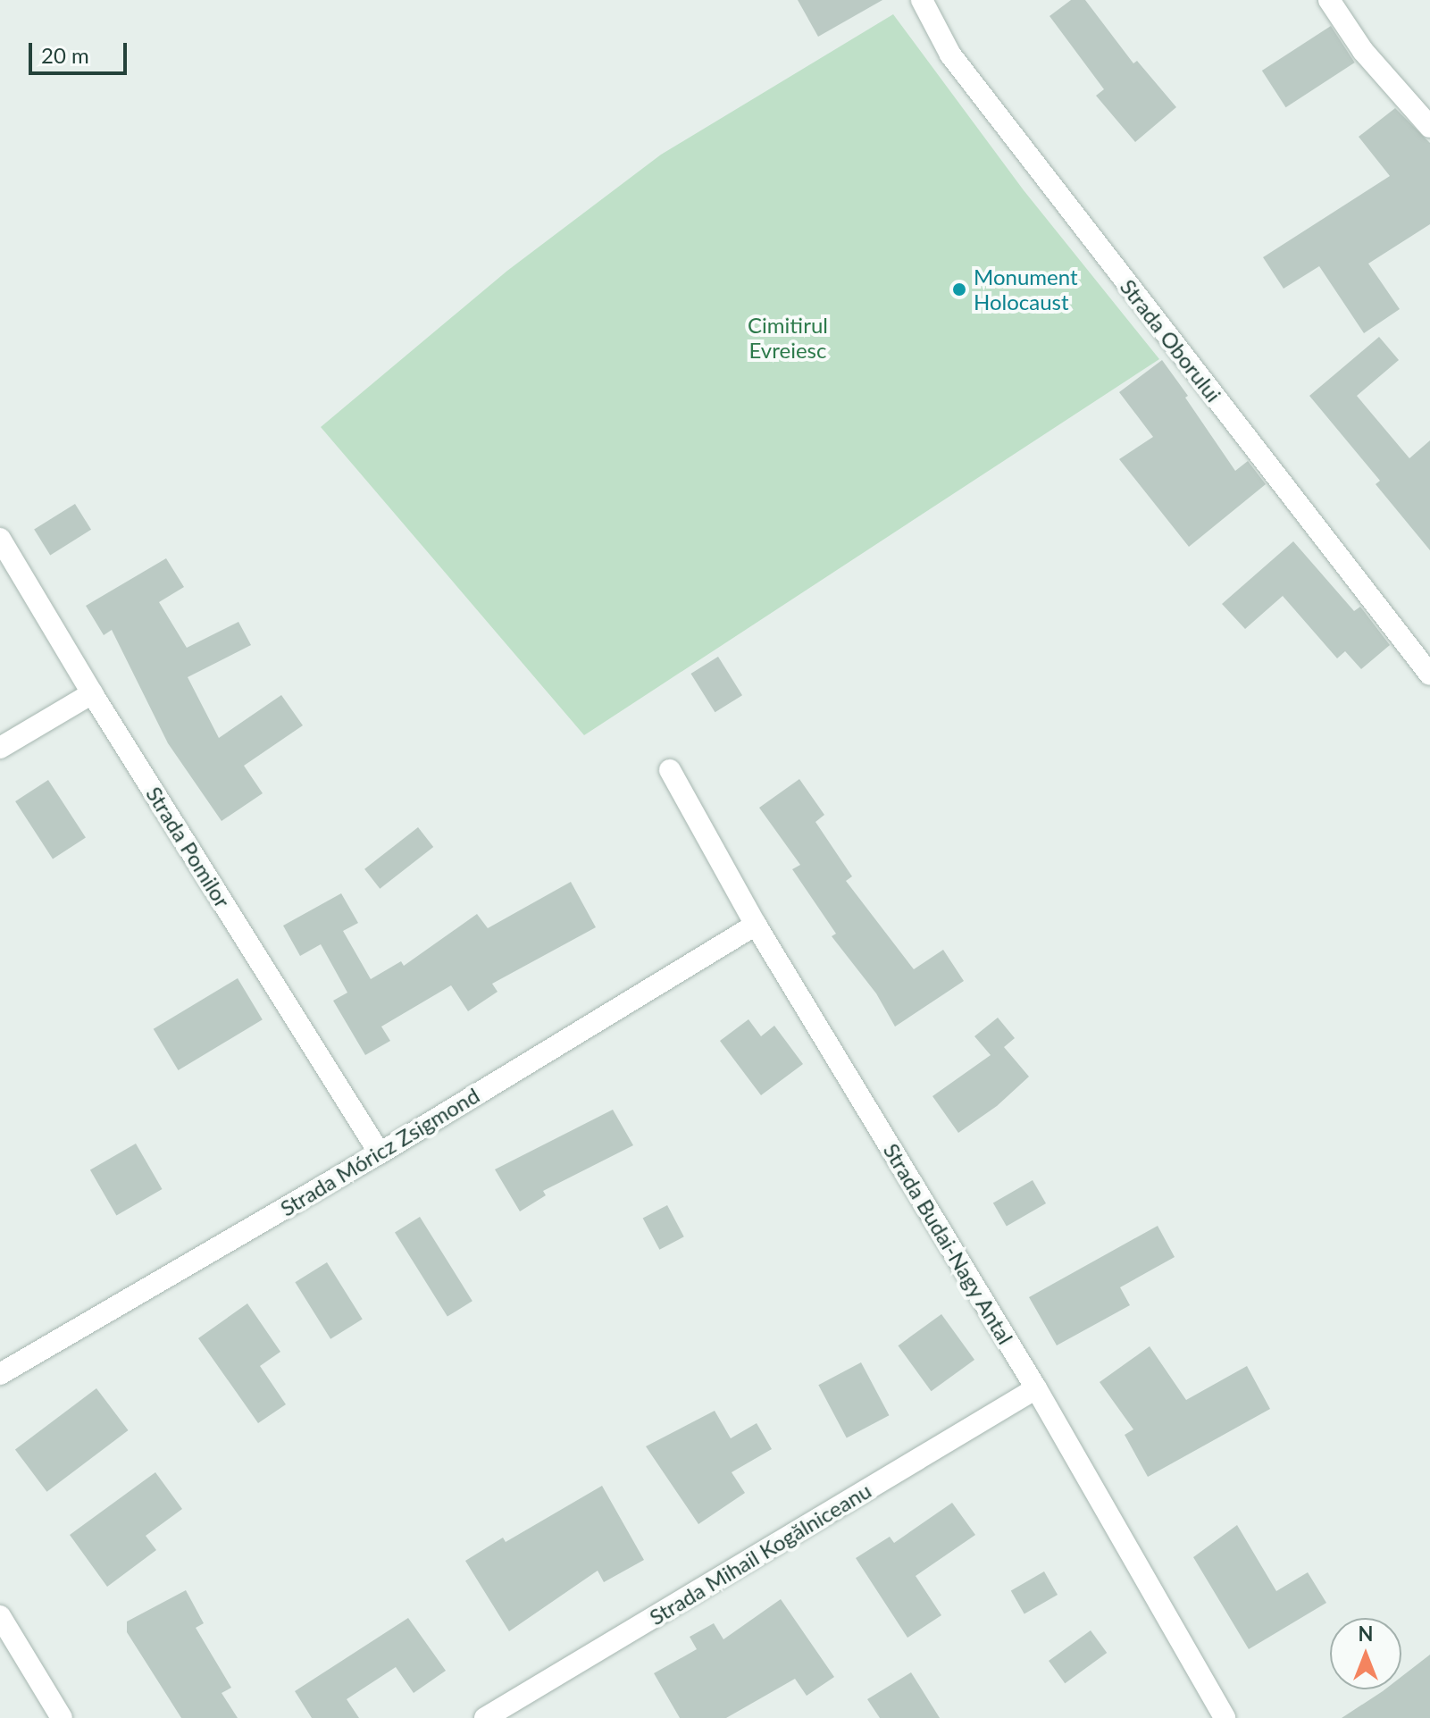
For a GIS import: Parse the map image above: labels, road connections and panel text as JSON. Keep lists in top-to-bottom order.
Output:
{
  "streets": {
    "street": [
      "Strada Oborului",
      "Strada Pomilor",
      "Strada Móricz Zsigmond",
      "Strada Budai-Nagy Antal",
      "Strada Mihail Kogălniceanu"
    ]
  },
  "crossings": [
    ["Strada Pomilor", "Strada Móricz Zsigmond"],
    ["Strada Móricz Zsigmond", "Strada Budai-Nagy Antal"],
    ["Strada Budai-Nagy Antal", "Strada Mihail Kogălniceanu"]
  ],
  "parks": ["Cimitirul Evreiesc"],
  "places": ["Monument Holocaust"],
  "scale_bar": "20 m",
  "north": "top"
}
